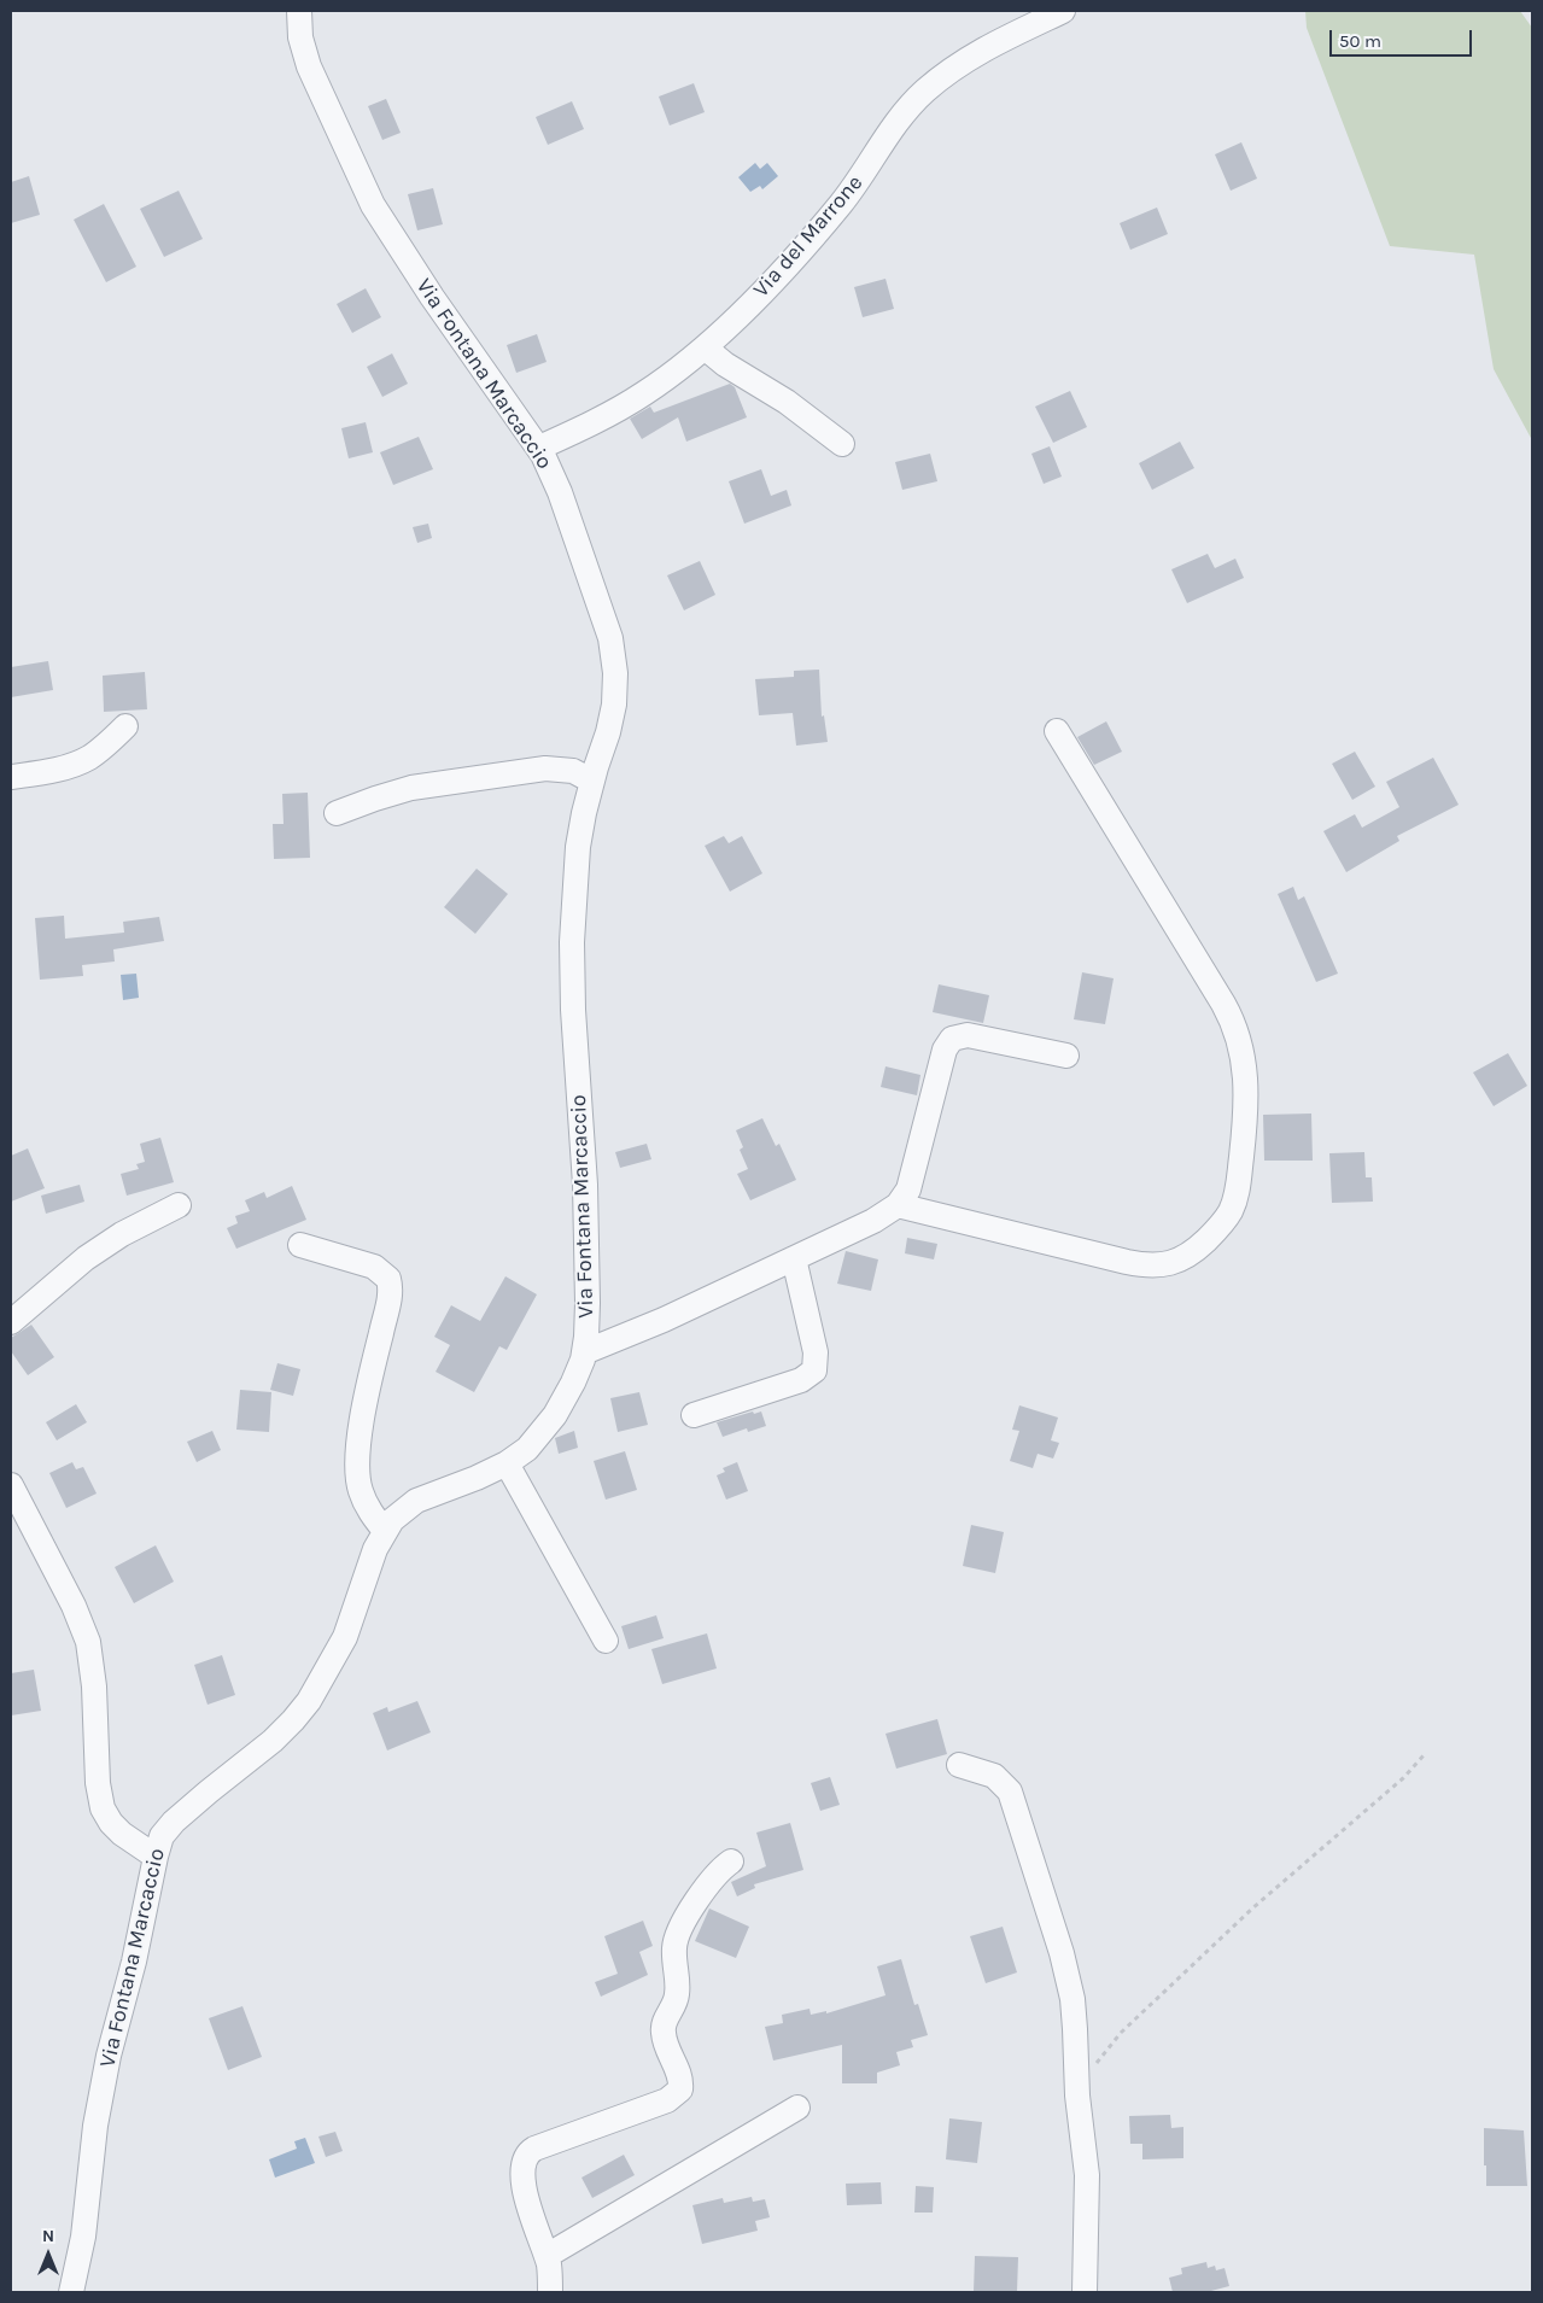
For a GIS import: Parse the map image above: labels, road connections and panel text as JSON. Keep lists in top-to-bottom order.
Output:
{
  "streets": {
    "street": ["Via del Marrone", "Via Fontana Marcaccio"]
  },
  "crossings": [
    ["Via del Marrone", "Via Fontana Marcaccio"]
  ],
  "scale_bar": "50 m",
  "north": "top"
}
